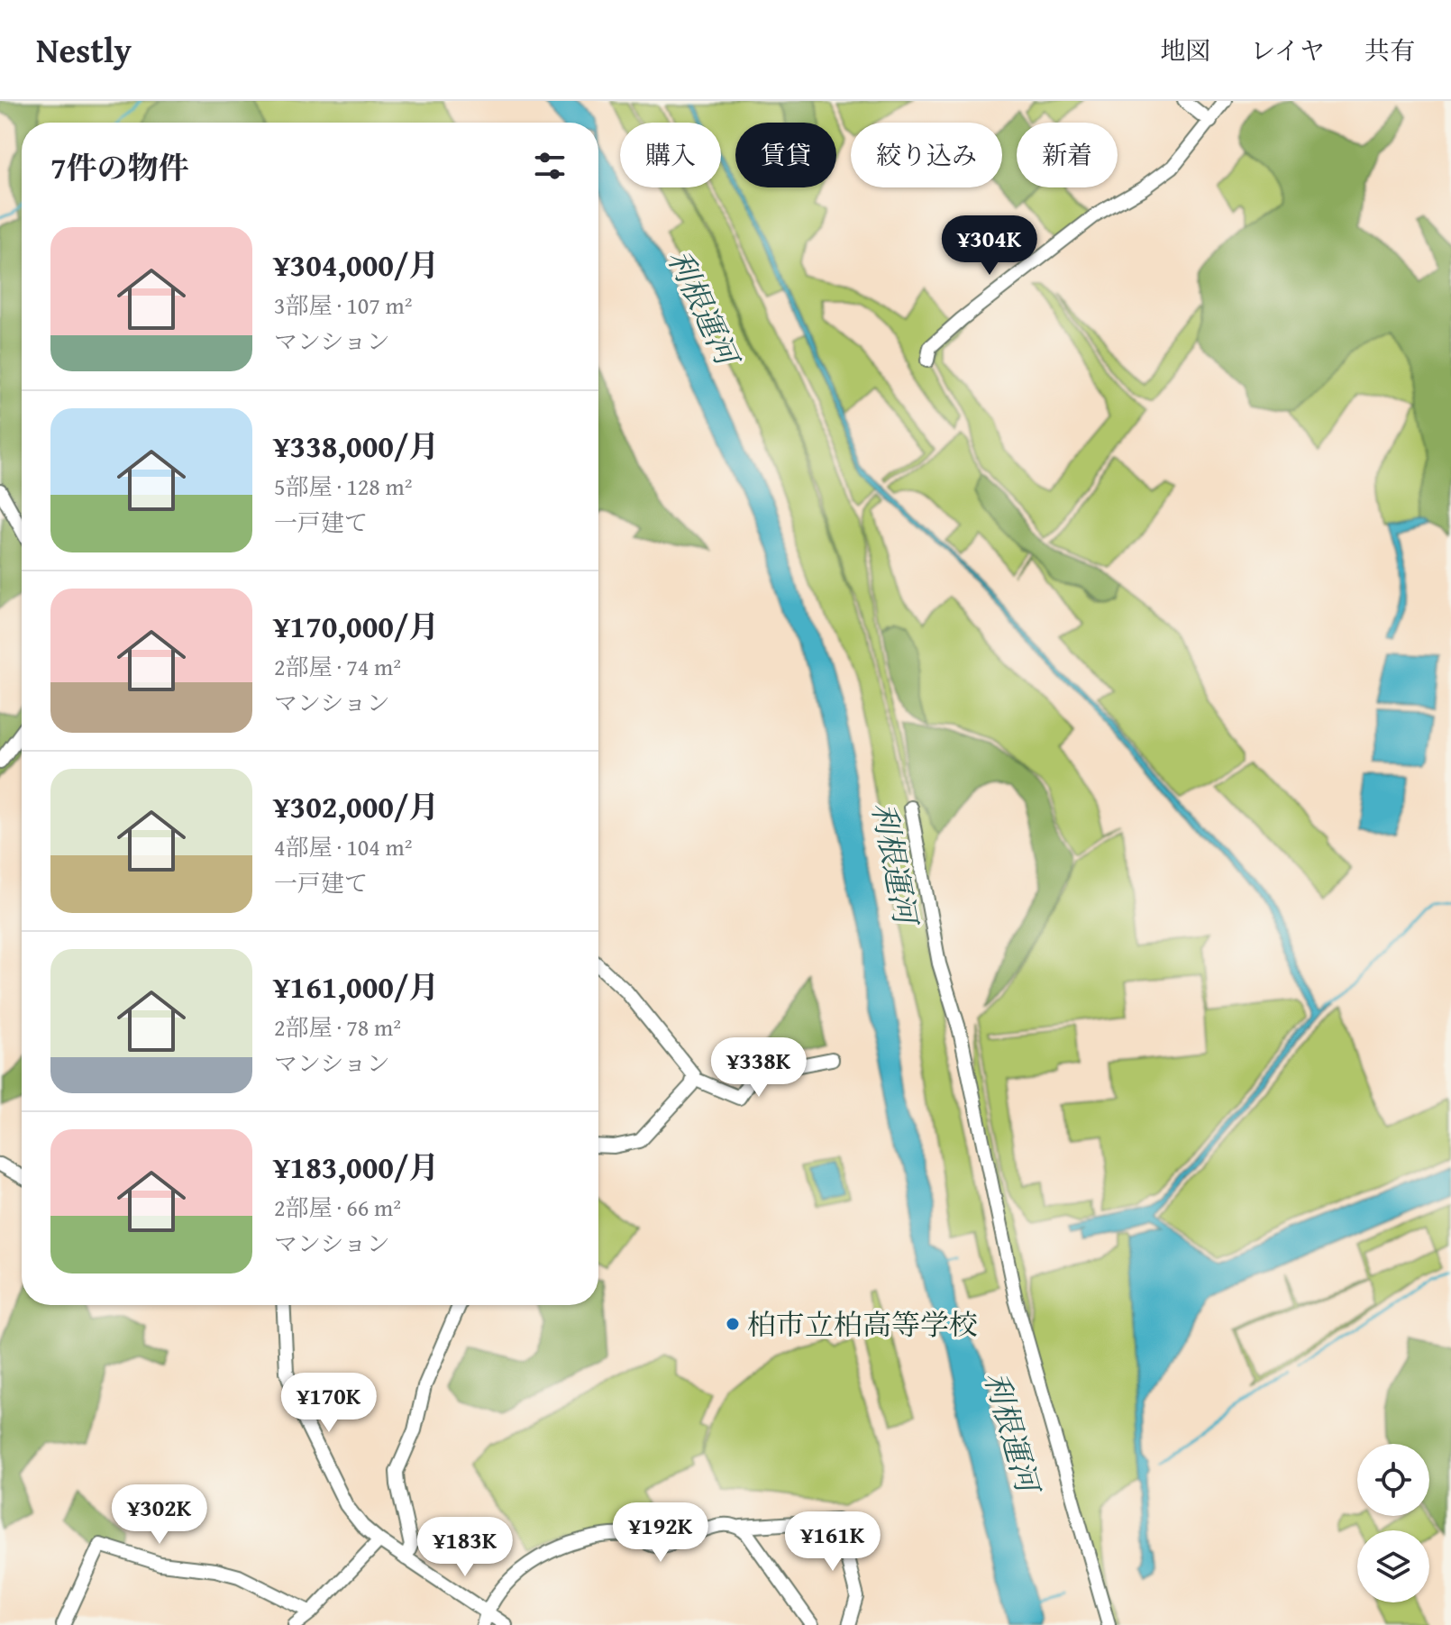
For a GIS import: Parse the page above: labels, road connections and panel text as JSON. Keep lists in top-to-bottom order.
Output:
{
  "water": ["利根運河"],
  "places": ["柏市立柏高等学校"],
  "page": {
    "header": "Nestly",
    "nav": ["地図", "レイヤ", "共有"],
    "chip": [
      "購入",
      "賃貸",
      "絞り込み",
      "新着"
    ],
    "heading": "7件の物件",
    "list": [
      {
        "name": "¥304,000/月",
        "note": "3部屋 · 107 m² · マンション"
      },
      {
        "name": "¥338,000/月",
        "note": "5部屋 · 128 m² · 一戸建て"
      },
      {
        "name": "¥170,000/月",
        "note": "2部屋 · 74 m² · マンション"
      },
      {
        "name": "¥302,000/月",
        "note": "4部屋 · 104 m² · 一戸建て"
      },
      {
        "name": "¥161,000/月",
        "note": "2部屋 · 78 m² · マンション"
      },
      {
        "name": "¥183,000/月",
        "note": "2部屋 · 66 m² · マンション"
      }
    ],
    "price": [
      "¥304K",
      "¥338K",
      "¥170K",
      "¥302K",
      "¥192K",
      "¥161K",
      "¥183K"
    ]
  }
}
